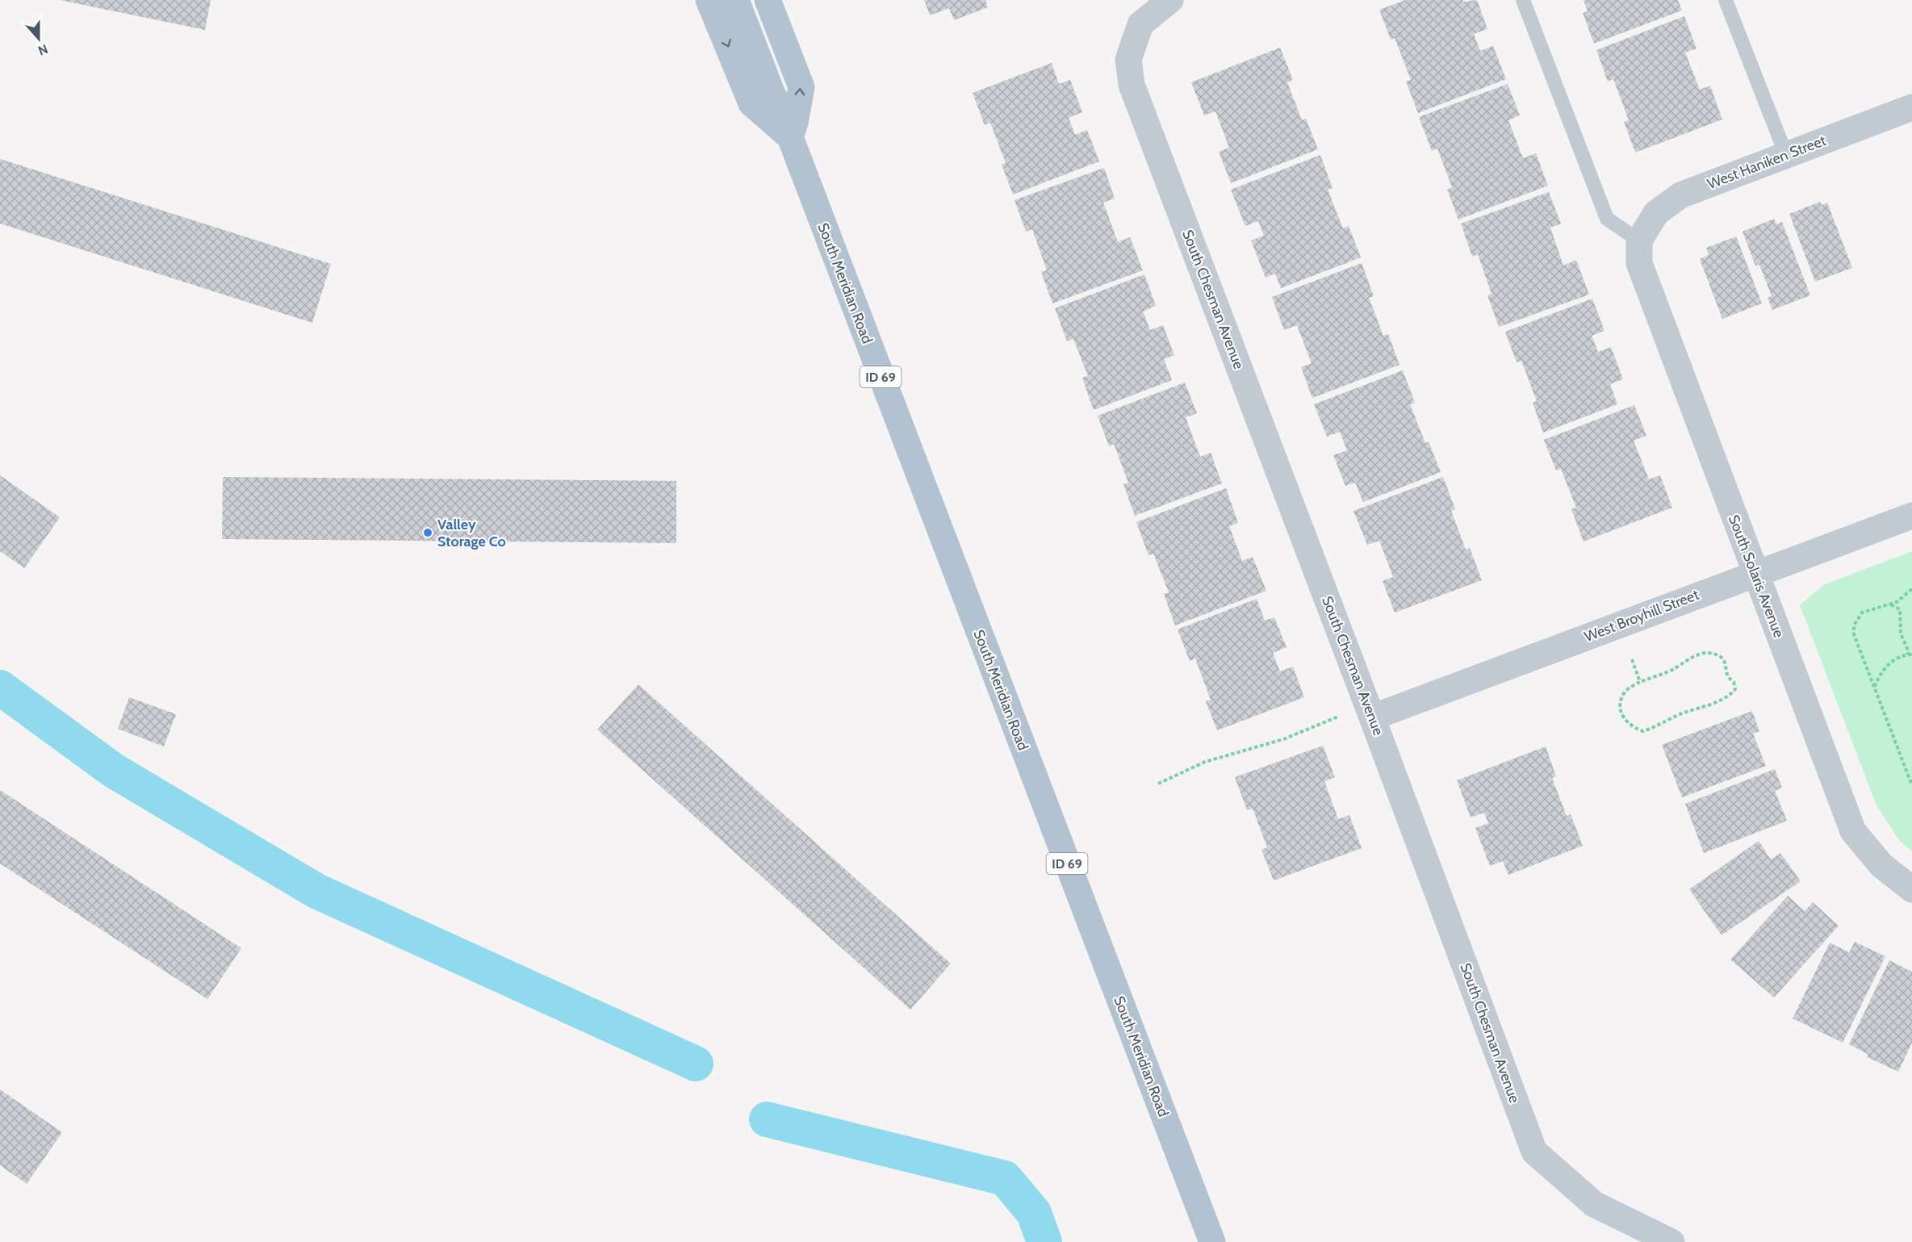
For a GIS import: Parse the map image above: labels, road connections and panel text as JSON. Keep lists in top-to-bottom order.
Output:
{
  "streets": {
    "main road": ["South Meridian Road", "ID 69"],
    "street": [
      "West Haniken Street",
      "South Chesman Avenue",
      "South Solaris Avenue",
      "West Broyhill Street"
    ]
  },
  "crossings": [
    ["West Haniken Street", "South Solaris Avenue"],
    ["South Chesman Avenue", "West Broyhill Street"],
    ["South Solaris Avenue", "West Broyhill Street"]
  ],
  "places": ["Valley Storage Co"],
  "north": "bottom"
}
